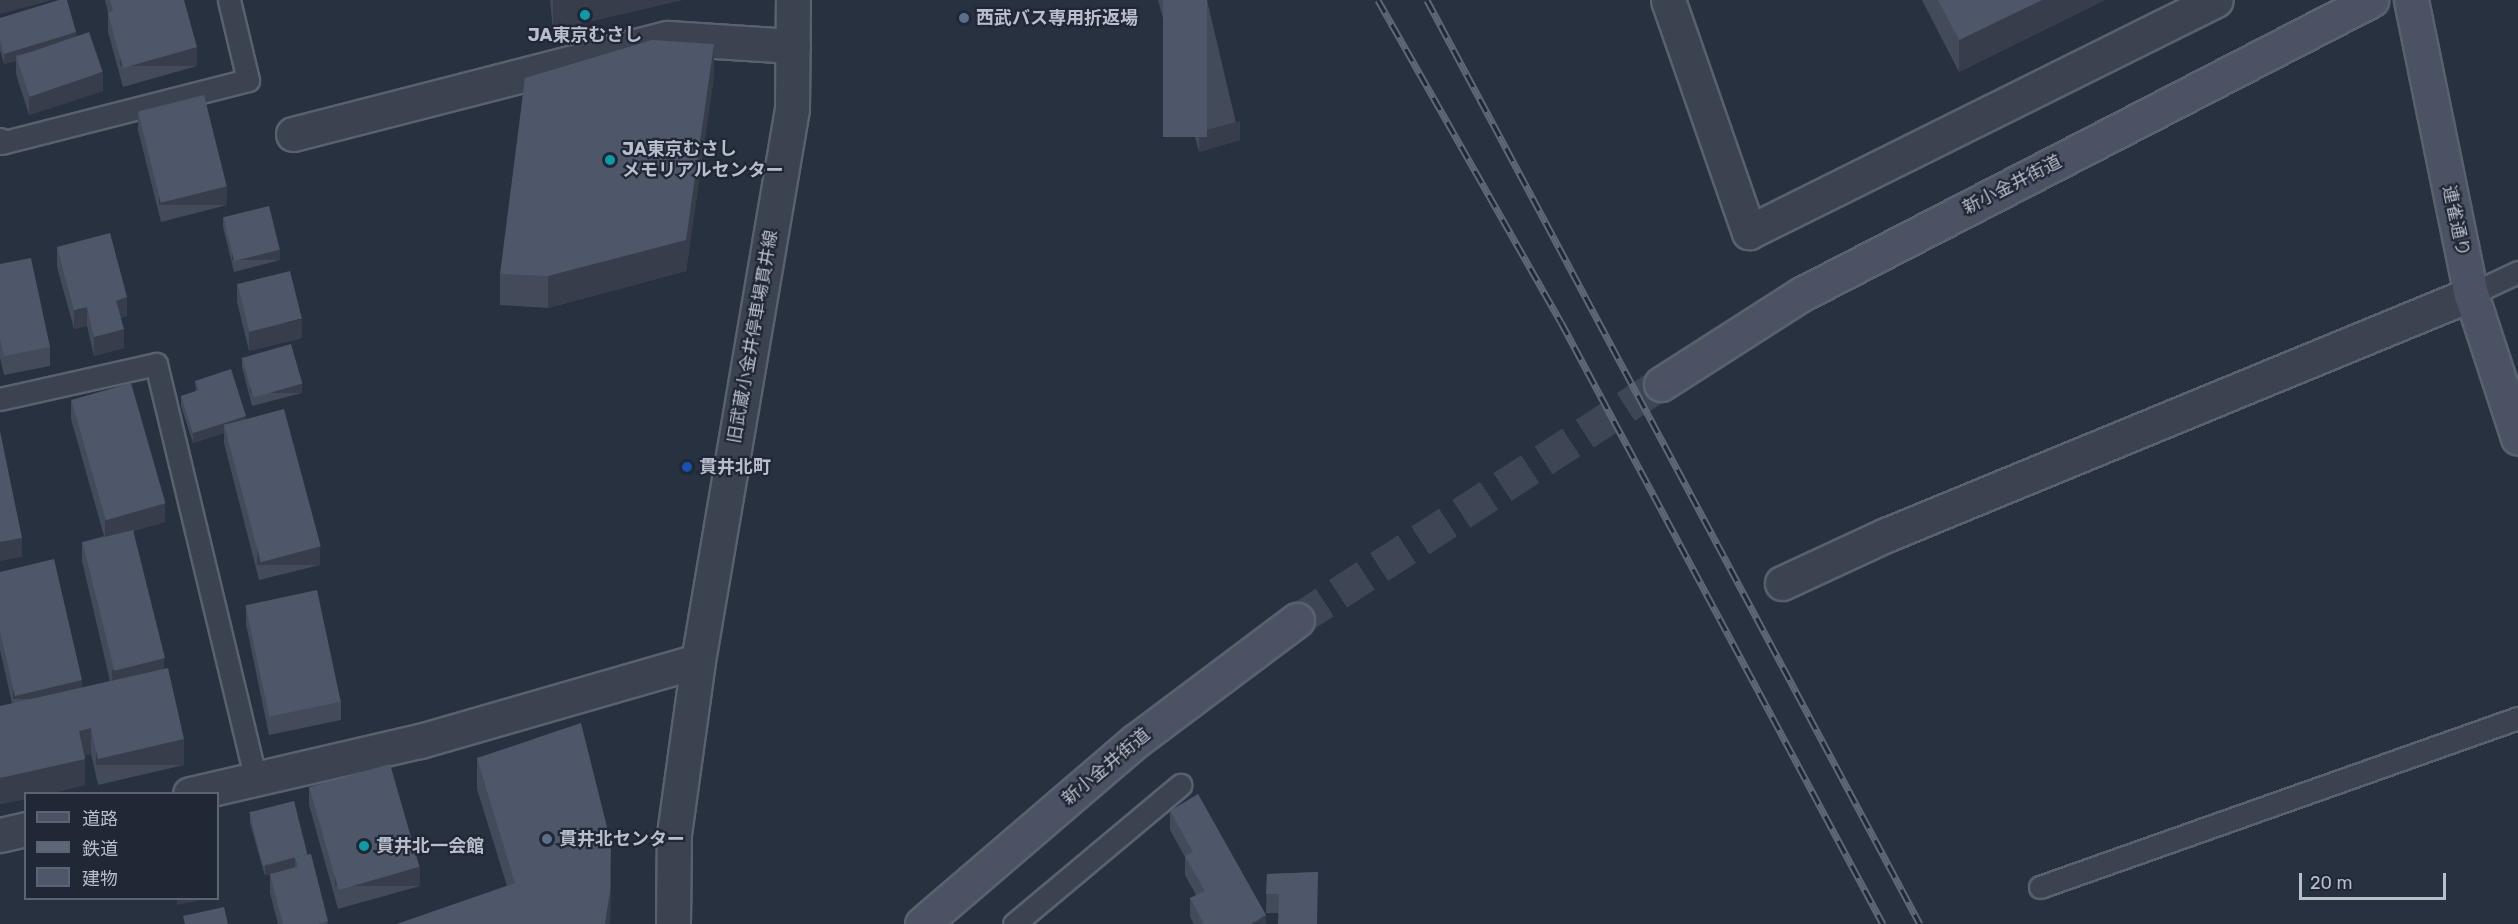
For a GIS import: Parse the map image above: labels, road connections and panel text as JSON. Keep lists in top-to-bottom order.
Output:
{
  "streets": {
    "main road": ["新小金井街道", "連雀通り"],
    "street": ["旧武蔵小金井停車場貫井線"]
  },
  "places": [
    "JA東京むさし",
    "西武バス専用折返場",
    "JA東京むさし メモリアルセンター",
    "貫井北町",
    "貫井北センター",
    "貫井北一会館"
  ],
  "legend": ["道路", "鉄道", "建物"],
  "scale_bar": "20 m"
}
